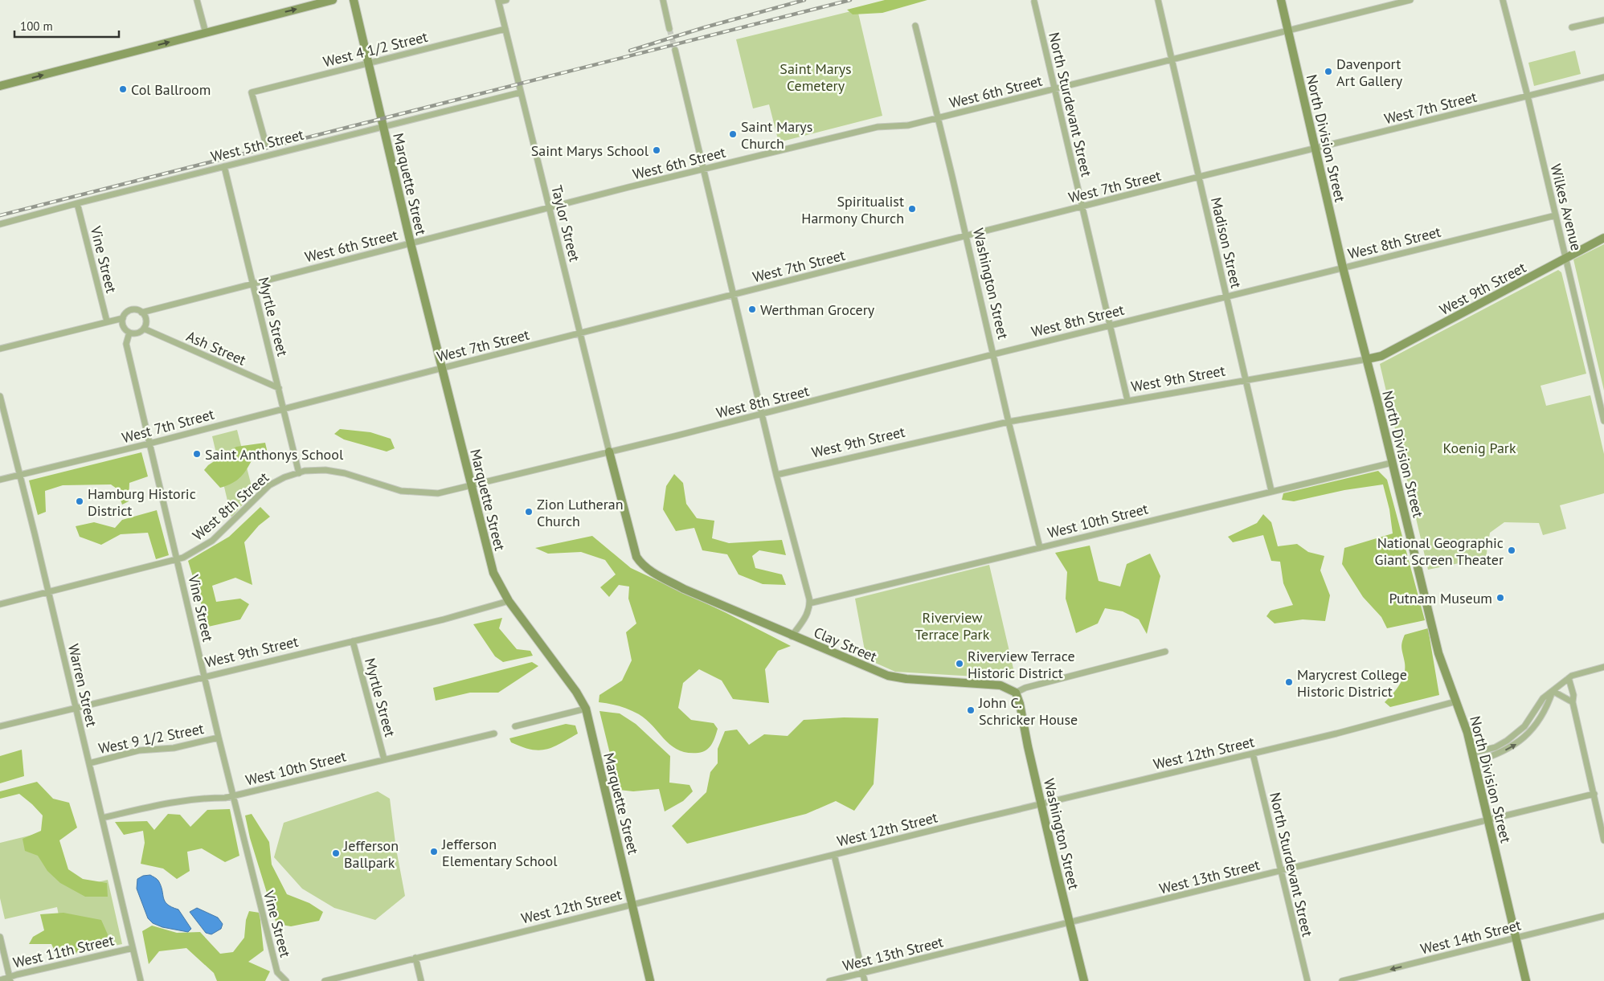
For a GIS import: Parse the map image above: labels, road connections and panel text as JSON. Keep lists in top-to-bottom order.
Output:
{
  "streets": {
    "street": [
      "West 4 1/2 Street",
      "West 6th Street",
      "North Sturdevant Street",
      "West 7th Street",
      "North Division Street",
      "West 5th Street",
      "Marquette Street",
      "Wilkes Avenue",
      "Taylor Street",
      "Madison Street",
      "West 8th Street",
      "Vine Street",
      "Washington Street",
      "West 9th Street",
      "Myrtle Street",
      "Ash Street",
      "West 10th Street",
      "Clay Street",
      "Warren Street",
      "West 9 1/2 Street",
      "West 12th Street",
      "West 13th Street",
      "West 14th Street",
      "West 11th Street"
    ]
  },
  "crossings": [
    ["West 4 1/2 Street", "Marquette Street"],
    ["West 4 1/2 Street", "Taylor Street"],
    ["West 6th Street", "North Sturdevant Street"],
    ["West 6th Street", "North Division Street"],
    ["West 6th Street", "Marquette Street"],
    ["West 6th Street", "Taylor Street"],
    ["West 6th Street", "Madison Street"],
    ["West 6th Street", "Vine Street"],
    ["West 6th Street", "Washington Street"],
    ["West 6th Street", "Myrtle Street"],
    ["West 6th Street", "Ash Street"],
    ["North Sturdevant Street", "West 7th Street"],
    ["North Sturdevant Street", "West 8th Street"],
    ["North Sturdevant Street", "West 9th Street"],
    ["North Sturdevant Street", "West 12th Street"],
    ["North Sturdevant Street", "West 13th Street"],
    ["West 7th Street", "North Division Street"],
    ["West 7th Street", "Marquette Street"],
    ["West 7th Street", "Wilkes Avenue"],
    ["West 7th Street", "Taylor Street"],
    ["West 7th Street", "Madison Street"],
    ["West 7th Street", "Vine Street"],
    ["West 7th Street", "Washington Street"],
    ["West 7th Street", "Myrtle Street"],
    ["West 7th Street", "Warren Street"],
    ["North Division Street", "West 8th Street"],
    ["North Division Street", "West 9th Street"],
    ["North Division Street", "West 10th Street"],
    ["North Division Street", "West 12th Street"],
    ["North Division Street", "West 13th Street"],
    ["North Division Street", "West 14th Street"],
    ["West 5th Street", "Marquette Street"],
    ["West 5th Street", "Taylor Street"],
    ["West 5th Street", "Vine Street"],
    ["West 5th Street", "Myrtle Street"],
    ["Marquette Street", "West 8th Street"],
    ["Marquette Street", "West 9th Street"],
    ["Marquette Street", "West 12th Street"],
    ["Wilkes Avenue", "West 8th Street"],
    ["Wilkes Avenue", "West 9th Street"],
    ["Taylor Street", "West 8th Street"],
    ["Taylor Street", "Clay Street"],
    ["Madison Street", "West 8th Street"],
    ["Madison Street", "West 9th Street"],
    ["Madison Street", "West 10th Street"],
    ["West 8th Street", "Vine Street"],
    ["West 8th Street", "Washington Street"],
    ["West 8th Street", "Myrtle Street"],
    ["West 8th Street", "Clay Street"],
    ["West 8th Street", "Warren Street"],
    ["Vine Street", "West 9th Street"],
    ["Vine Street", "Ash Street"],
    ["Vine Street", "West 10th Street"],
    ["Vine Street", "West 9 1/2 Street"],
    ["Washington Street", "West 9th Street"],
    ["Washington Street", "West 10th Street"],
    ["Washington Street", "Clay Street"],
    ["Washington Street", "West 12th Street"],
    ["Washington Street", "West 13th Street"],
    ["West 9th Street", "Myrtle Street"],
    ["West 9th Street", "Warren Street"],
    ["Myrtle Street", "Ash Street"],
    ["Myrtle Street", "West 10th Street"],
    ["West 10th Street", "Warren Street"],
    ["Warren Street", "West 9 1/2 Street"],
    ["Warren Street", "West 11th Street"]
  ],
  "one_way": ["West 14th Street"],
  "parks": ["Saint Marys Cemetery", "Koenig Park", "Riverview Terrace Park"],
  "places": [
    "Davenport Art Gallery",
    "Col Ballroom",
    "Saint Marys Church",
    "Saint Marys School",
    "Spiritualist Harmony Church",
    "Werthman Grocery",
    "Saint Anthonys School",
    "Hamburg Historic District",
    "Zion Lutheran Church",
    "National Geographic Giant Screen Theater",
    "Putnam Museum",
    "Riverview Terrace Historic District",
    "Marycrest College Historic District",
    "John C. Schricker House",
    "Jefferson Elementary School",
    "Jefferson Ballpark"
  ],
  "scale_bar": "100 m"
}
